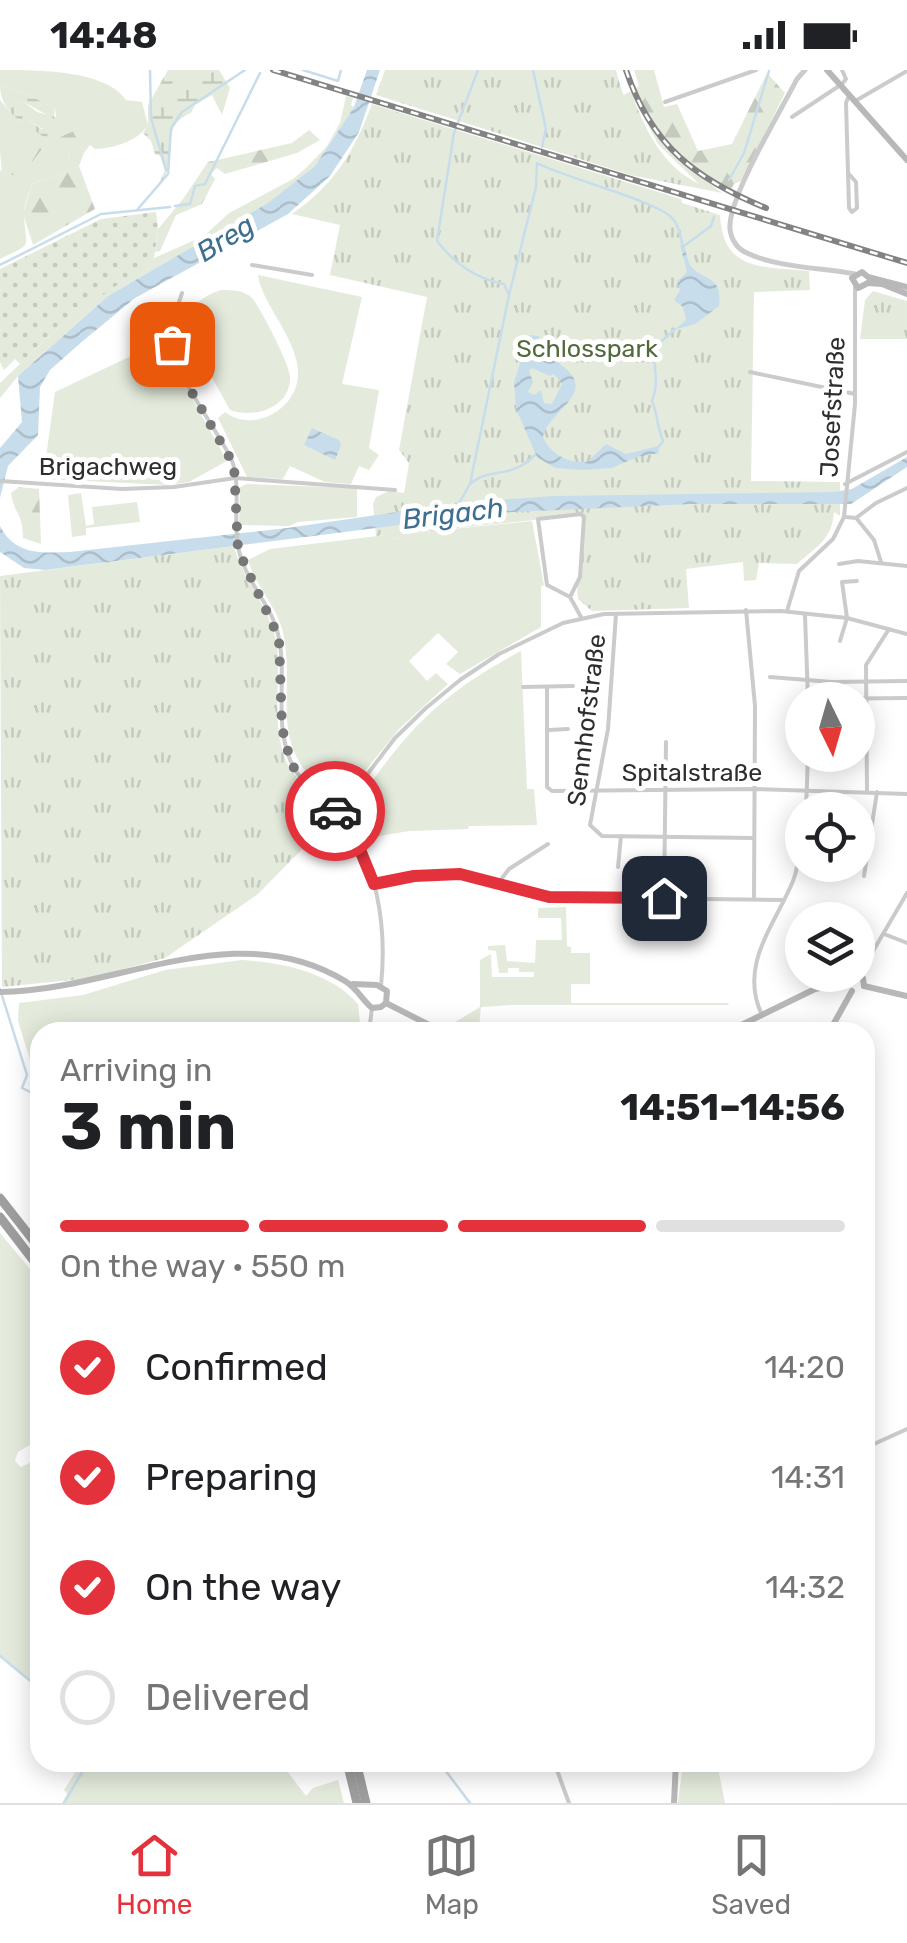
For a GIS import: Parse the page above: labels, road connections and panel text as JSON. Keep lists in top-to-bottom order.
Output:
{
  "streets": {
    "street": [
      "Josefstraße",
      "Brigachweg",
      "Sennhofstraße",
      "Spitalstraße"
    ]
  },
  "crossings": [
    ["Sennhofstraße", "Spitalstraße"]
  ],
  "water": ["Breg", "Brigach"],
  "parks": ["Schlosspark"],
  "north": "bottom",
  "page": {
    "status": "14:48",
    "heading": ["3 min", "Arriving in", "14:51–14:56"],
    "bar": "On the way · 550 m",
    "list": [
      ["Confirmed", "14:20"],
      ["Preparing", "14:31"],
      ["On the way", "14:32"],
      "Delivered"
    ],
    "tabs": ["Home", "Map", "Saved"]
  }
}
